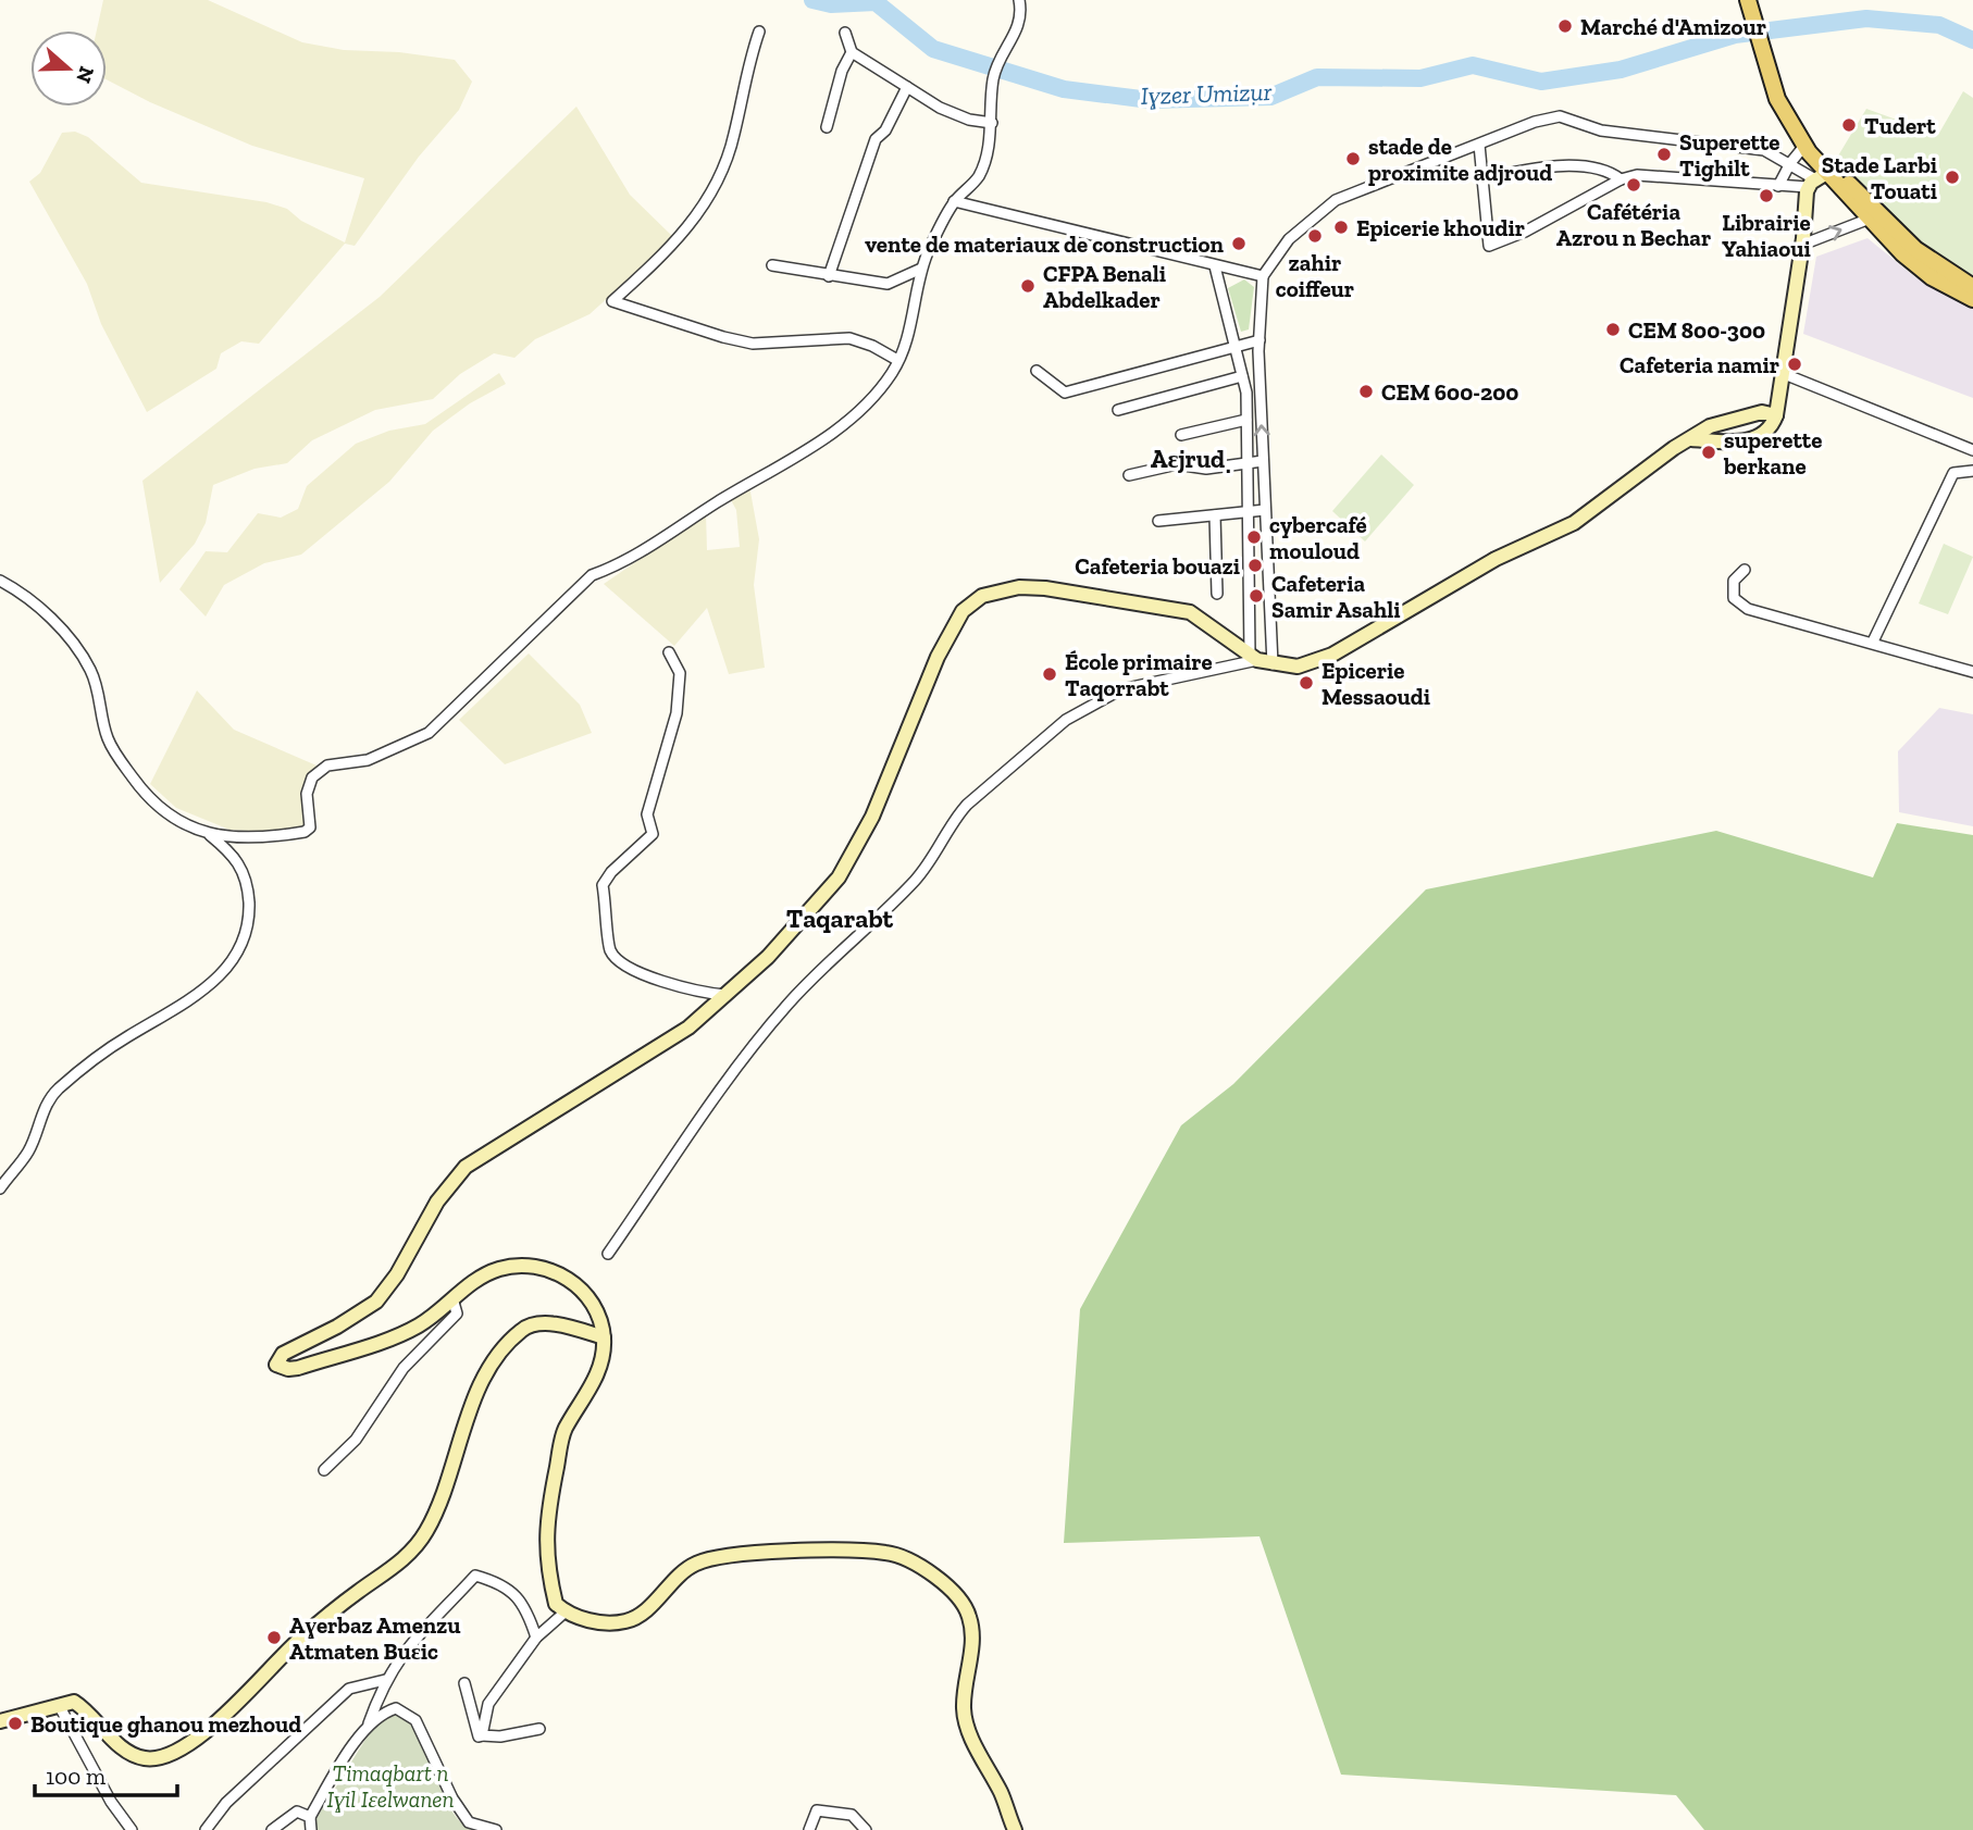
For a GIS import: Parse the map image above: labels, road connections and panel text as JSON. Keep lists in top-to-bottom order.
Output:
{
  "districts": ["Aɛjruḍ", "Taqarabt"],
  "water": ["Iɣzer Umiẓur"],
  "parks": ["Timaqbart n Iɣil Iɛelwanen"],
  "places": [
    "Marché d'Amizour",
    "Tudert",
    "Superette Tighilt",
    "stade de proximite adjroud",
    "Stade Larbi Touati",
    "Cafétéria Azrou n Bechar",
    "Librairie Yahiaoui",
    "Epicerie khoudir",
    "zahir coiffeur",
    "vente de materiaux de construction",
    "CFPA Benali Abdelkader",
    "CEM 800-300",
    "Cafeteria namir",
    "CEM 600-200",
    "superette berkane",
    "cybercafé mouloud",
    "Cafeteria bouazi",
    "Cafeteria Samir Asahli",
    "École primaire Taqorrabt",
    "Epicerie Messaoudi",
    "Aɣerbaz Amenzu Atmaten Buɛic",
    "Boutique ghanou mezhoud"
  ],
  "scale_bar": "100 m",
  "north": "right"
}
